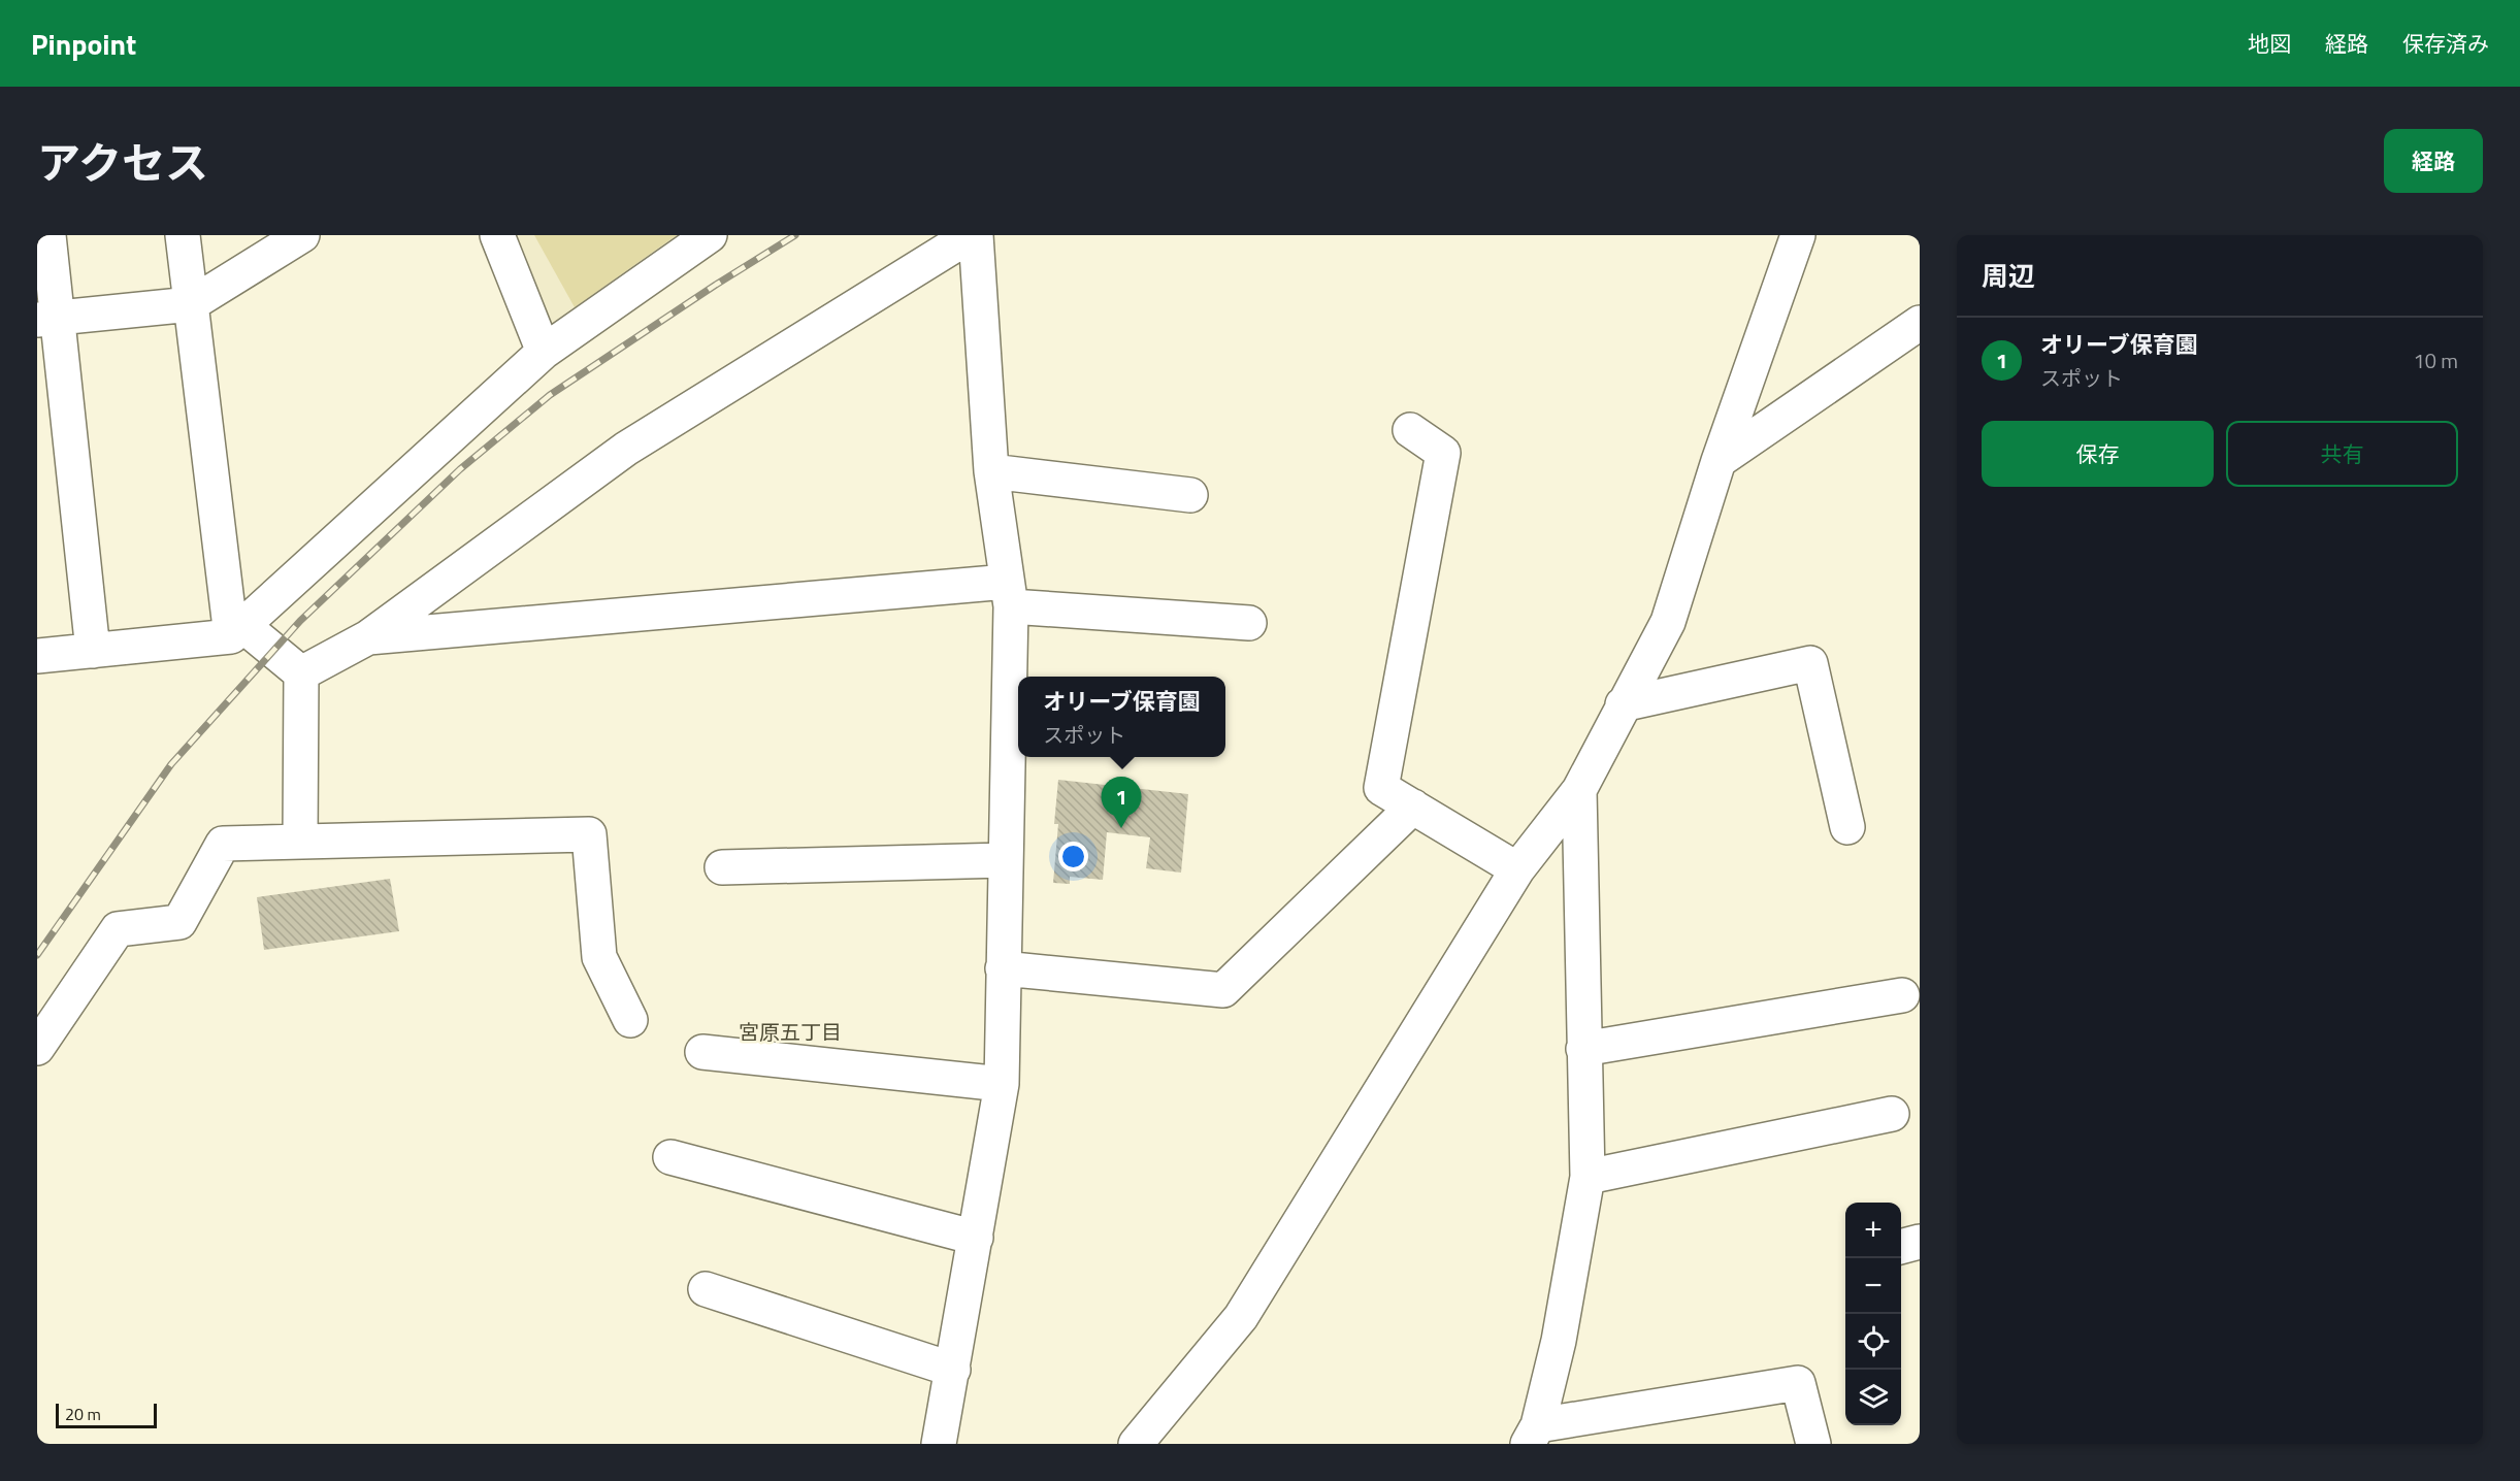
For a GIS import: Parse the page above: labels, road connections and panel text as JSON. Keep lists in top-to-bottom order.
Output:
{
  "districts": ["宮原五丁目"],
  "scale_bar": "20 m",
  "page": {
    "header": "Pinpoint",
    "nav": ["地図", "経路", "保存済み"],
    "title": "アクセス",
    "buttons": [
      "経路",
      ["保存", "共有"]
    ],
    "heading": "周辺",
    "list": [
      {
        "mark": "1",
        "name": "オリーブ保育園",
        "note": "スポット",
        "value": "10 m"
      }
    ],
    "popup": ["オリーブ保育園", "スポット"],
    "pins": "1",
    "map_buttons": ["+", "−"],
    "scale": "20 m"
  }
}
